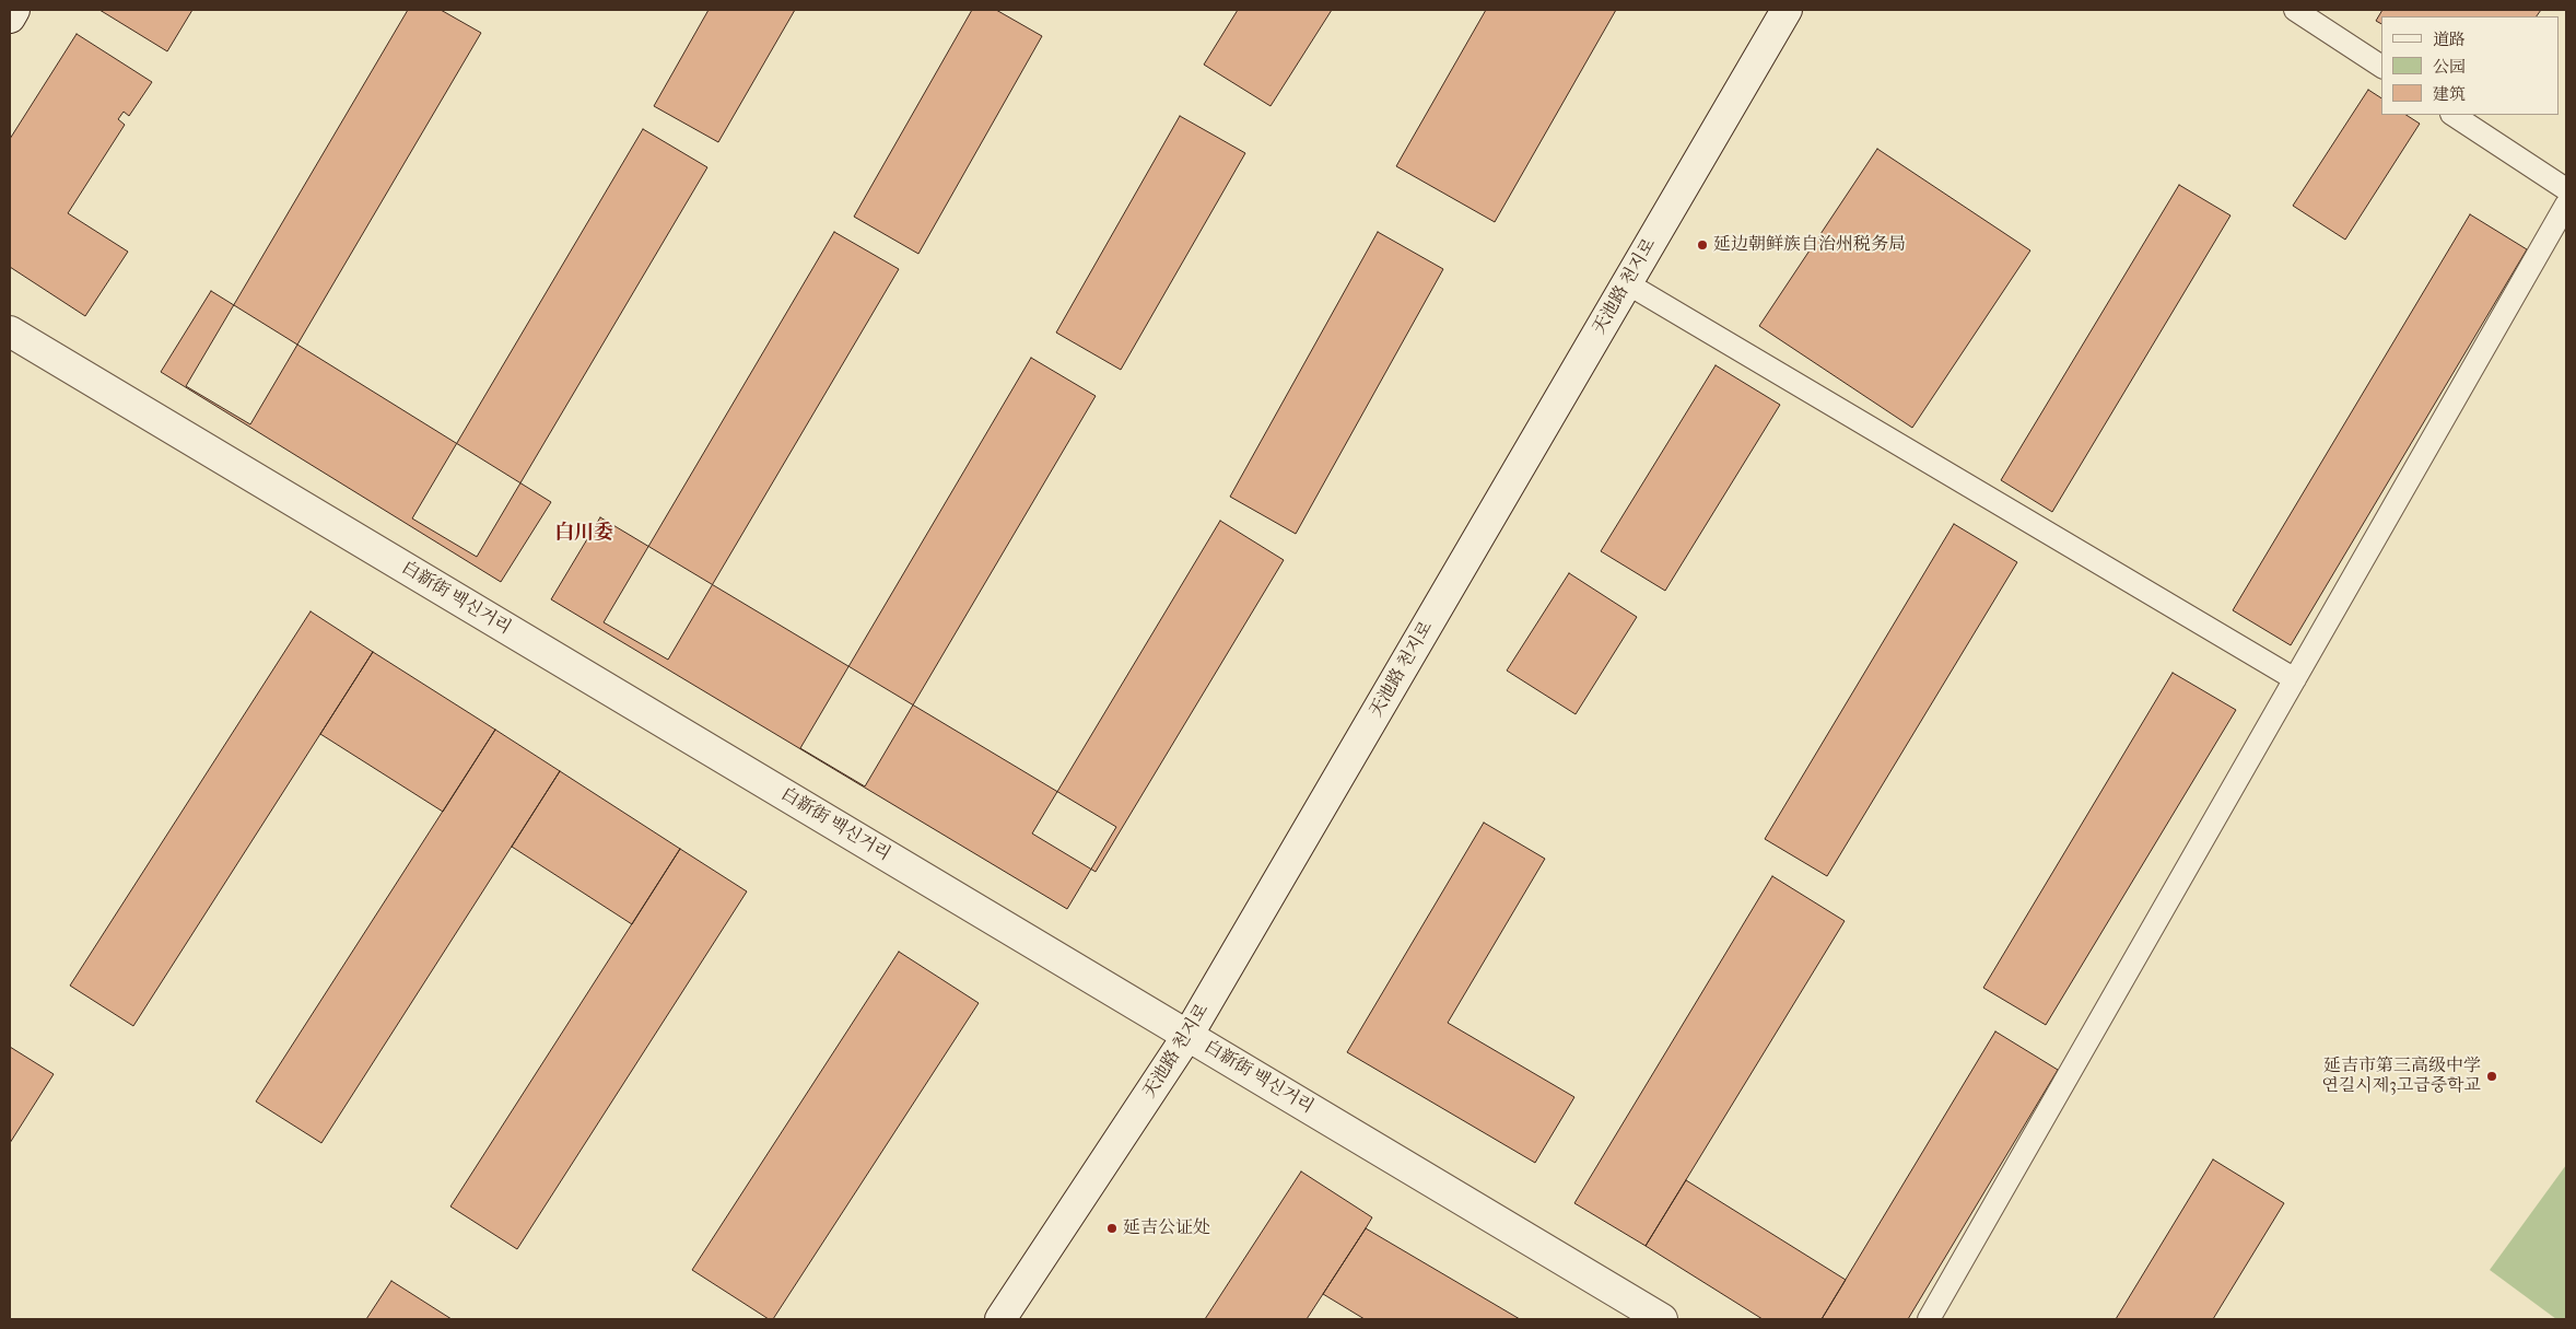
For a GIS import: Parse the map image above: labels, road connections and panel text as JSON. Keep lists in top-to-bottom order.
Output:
{
  "streets": {
    "street": ["天池路 천지로", "白新街 백신거리"]
  },
  "crossings": [
    ["天池路 천지로", "白新街 백신거리"]
  ],
  "districts": ["白川委"],
  "places": ["延边朝鲜族自治州税务局", "延吉市第三高级中学 연길시제3고급중학교", "延吉公证处"],
  "legend": ["道路", "公园", "建筑"]
}
